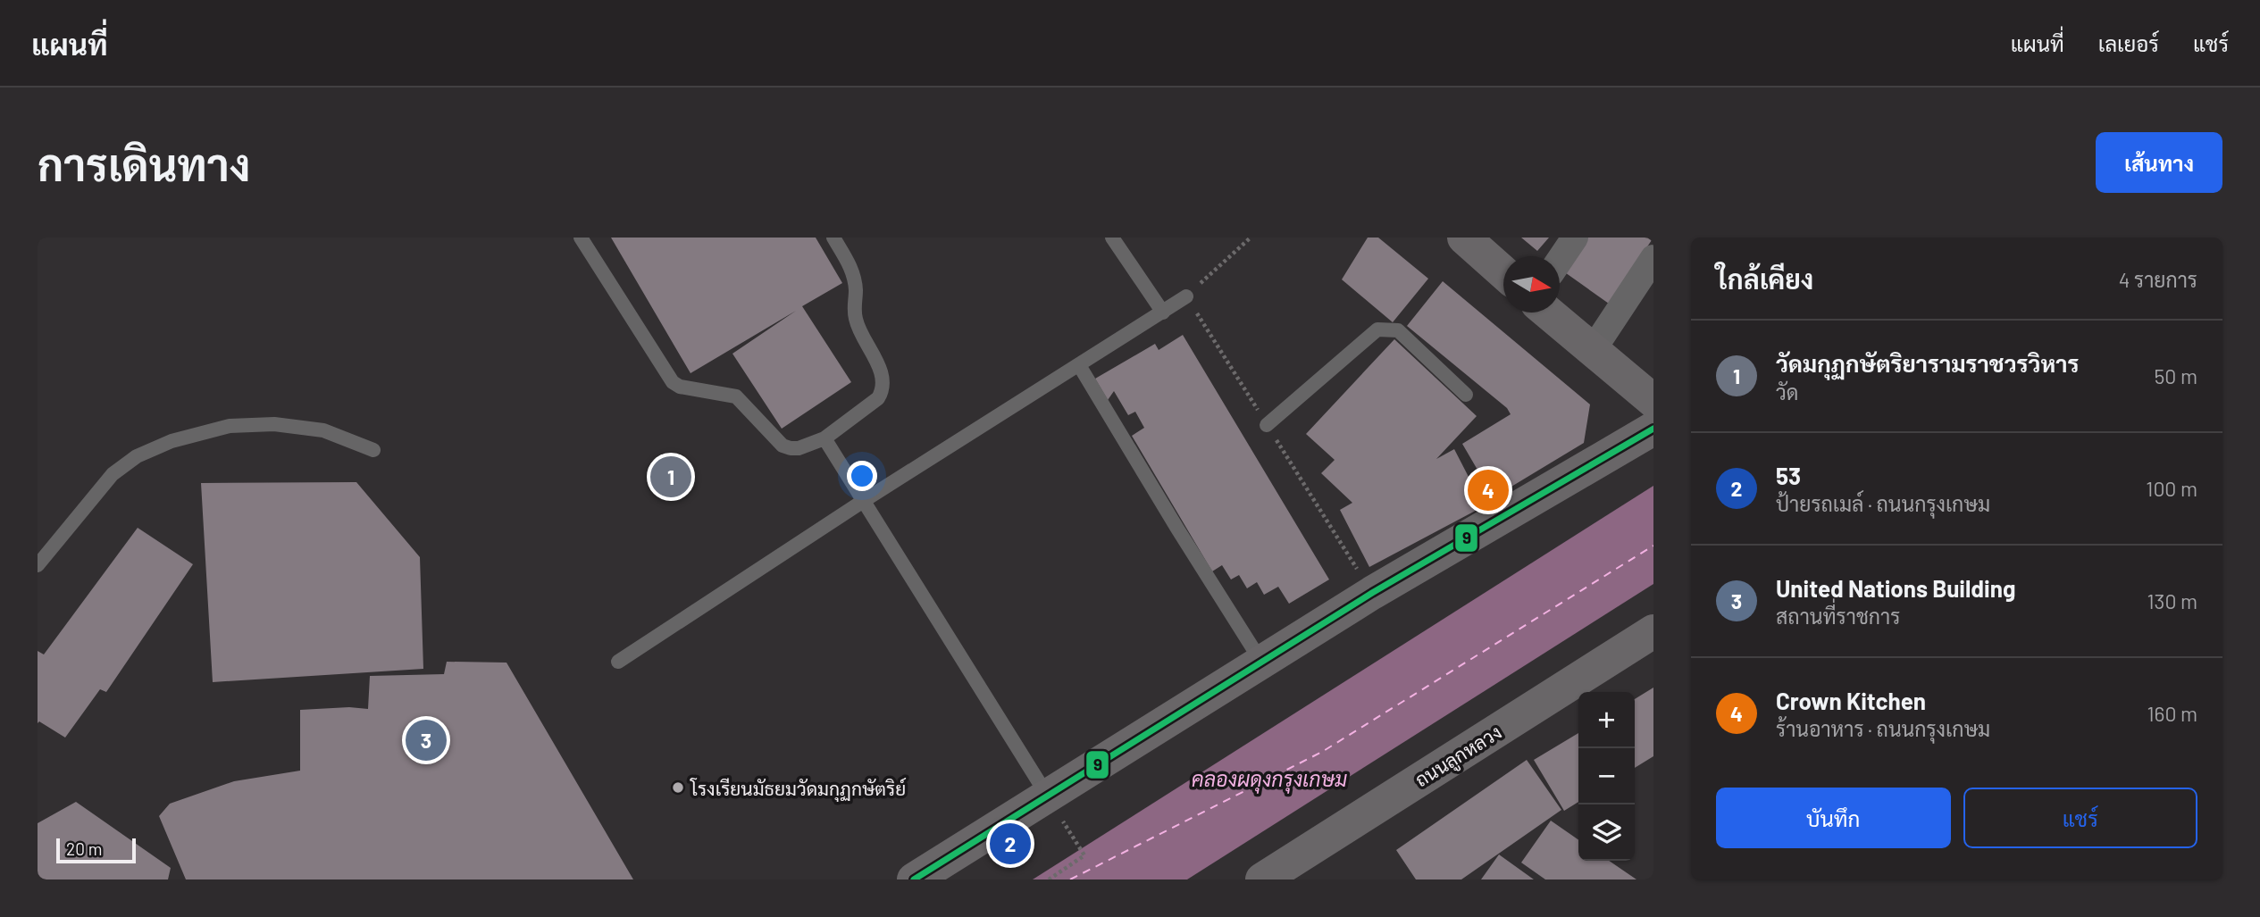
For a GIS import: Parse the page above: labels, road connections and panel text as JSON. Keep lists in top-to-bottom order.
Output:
{
  "streets": {
    "main road": ["ถนนลูกหลวง"]
  },
  "water": ["คลองผดุงกรุงเกษม"],
  "places": ["โรงเรียนมัธยมวัดมกุฏกษัตริย์"],
  "lines": ["transit line 9"],
  "scale_bar": "20 m",
  "north": "right",
  "page": {
    "header": "แผนที่",
    "nav": ["แผนที่", "เลเยอร์", "แชร์"],
    "buttons": [
      "เส้นทาง",
      ["บันทึก", "แชร์"]
    ],
    "title": "การเดินทาง",
    "heading": ["ใกล้เคียง", "4 รายการ"],
    "list": [
      {
        "mark": "1",
        "name": "วัดมกุฏกษัตริยารามราชวรวิหาร",
        "note": "วัด",
        "value": "50 m"
      },
      {
        "mark": "2",
        "name": "53",
        "note": "ป้ายรถเมล์ · ถนนกรุงเกษม",
        "value": "100 m"
      },
      {
        "mark": "3",
        "name": "United Nations Building",
        "note": "สถานที่ราชการ",
        "value": "130 m"
      },
      {
        "mark": "4",
        "name": "Crown Kitchen",
        "note": "ร้านอาหาร · ถนนกรุงเกษม",
        "value": "160 m"
      }
    ],
    "pins": [
      "1",
      "4",
      "3",
      "2"
    ],
    "map_buttons": ["+", "−"],
    "scale": "20 m"
  }
}
